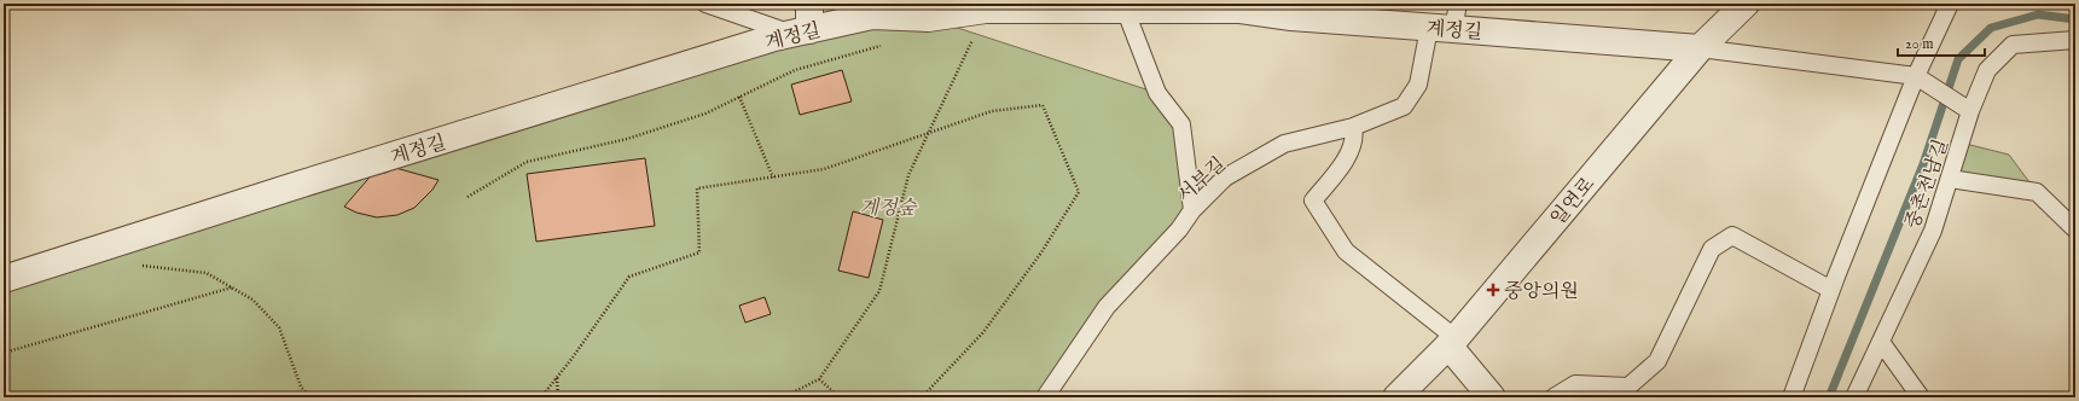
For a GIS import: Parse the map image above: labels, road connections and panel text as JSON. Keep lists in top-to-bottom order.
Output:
{
  "streets": {
    "street": ["계정길", "일연로"],
    "lane": ["서부길", "중촌천남길"]
  },
  "crossings": [
    ["계정길", "서부길"],
    ["계정길", "일연로"]
  ],
  "parks": ["계정숲"],
  "places": {
    "health": ["중앙의원"]
  },
  "scale_bar": "20 m"
}
